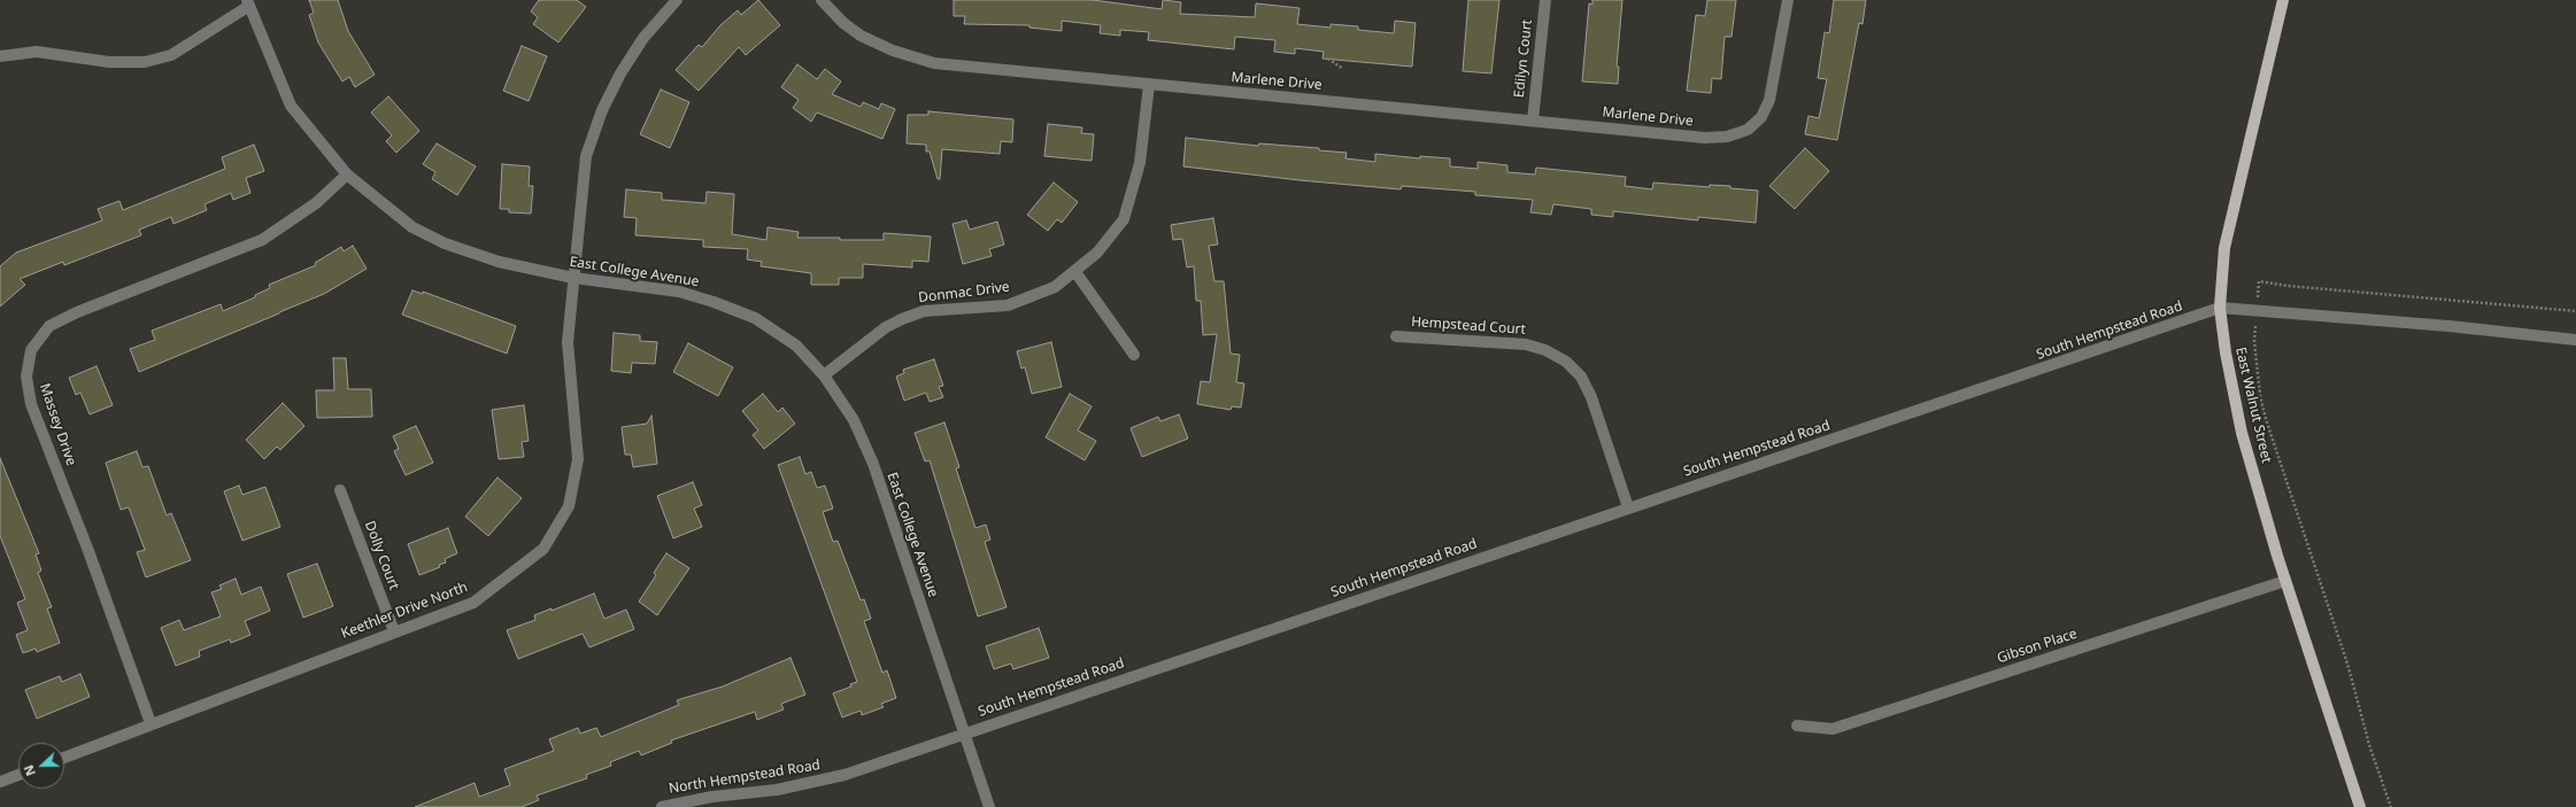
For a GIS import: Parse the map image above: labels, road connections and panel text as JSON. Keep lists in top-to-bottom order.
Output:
{
  "streets": {
    "main road": ["East Walnut Street"],
    "street": [
      "Edilyn Court",
      "Marlene Drive",
      "East College Avenue",
      "Donmac Drive",
      "Hempstead Court",
      "South Hempstead Road",
      "Massey Drive",
      "Dolly Court",
      "Keethler Drive North",
      "Gibson Place",
      "North Hempstead Road"
    ]
  },
  "crossings": [
    ["Edilyn Court", "Marlene Drive"],
    ["Marlene Drive", "Donmac Drive"],
    ["East College Avenue", "Donmac Drive"],
    ["East College Avenue", "South Hempstead Road"],
    ["East College Avenue", "Massey Drive"],
    ["East College Avenue", "Keethler Drive North"],
    ["East College Avenue", "North Hempstead Road"],
    ["Hempstead Court", "South Hempstead Road"],
    ["South Hempstead Road", "East Walnut Street"],
    ["South Hempstead Road", "North Hempstead Road"],
    ["East Walnut Street", "Gibson Place"],
    ["Massey Drive", "Keethler Drive North"],
    ["Dolly Court", "Keethler Drive North"]
  ],
  "north": "left"
}
